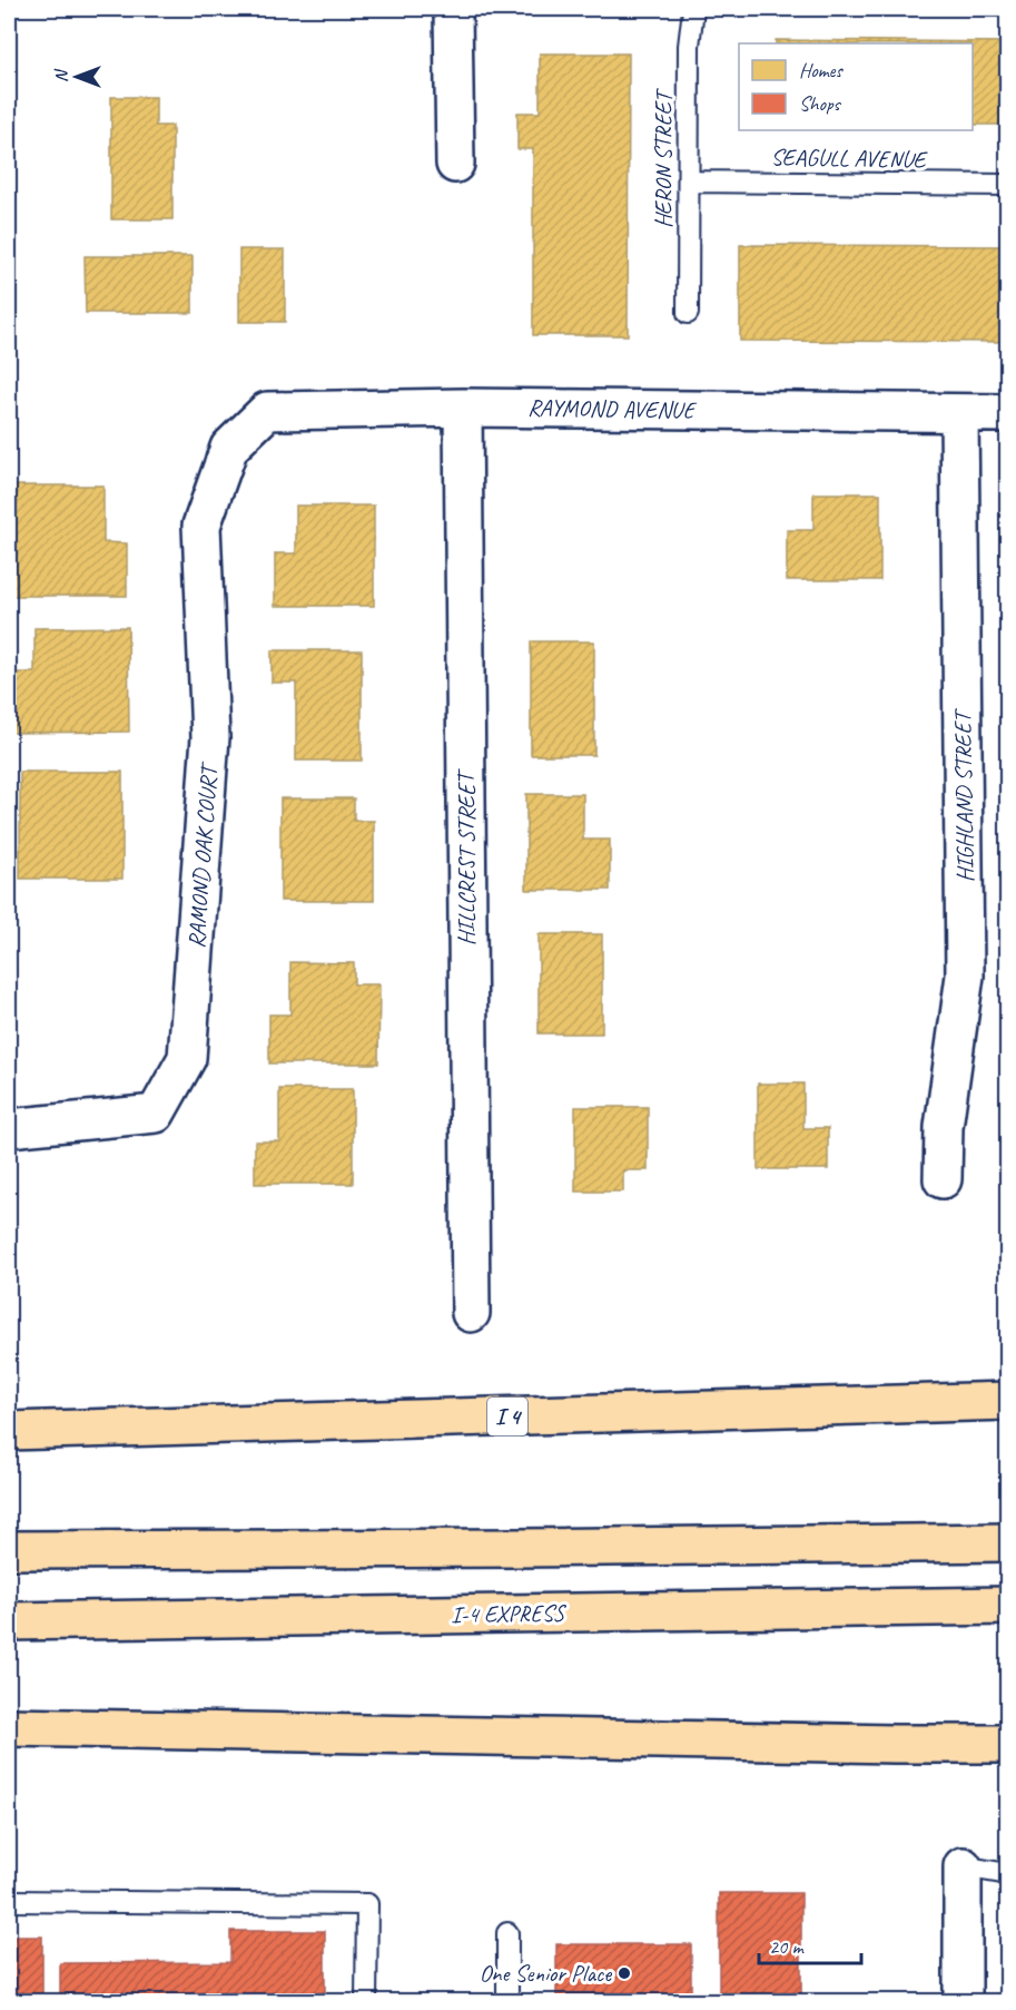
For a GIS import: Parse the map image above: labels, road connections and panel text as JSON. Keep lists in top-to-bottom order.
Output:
{
  "streets": {
    "highway": ["I 4", "I-4 EXPRESS"],
    "street": [
      "RAYMOND AVENUE",
      "HIGHLAND STREET",
      "RAMOND OAK COURT",
      "HILLCREST STREET"
    ],
    "lane": ["SEAGULL AVENUE", "HERON STREET"]
  },
  "crossings": [
    ["SEAGULL AVENUE", "HERON STREET"],
    ["RAYMOND AVENUE", "HIGHLAND STREET"],
    ["RAYMOND AVENUE", "RAMOND OAK COURT"],
    ["RAYMOND AVENUE", "HILLCREST STREET"]
  ],
  "places": ["One Senior Place"],
  "legend": ["Homes", "Shops"],
  "scale_bar": "20 m",
  "north": "left"
}
